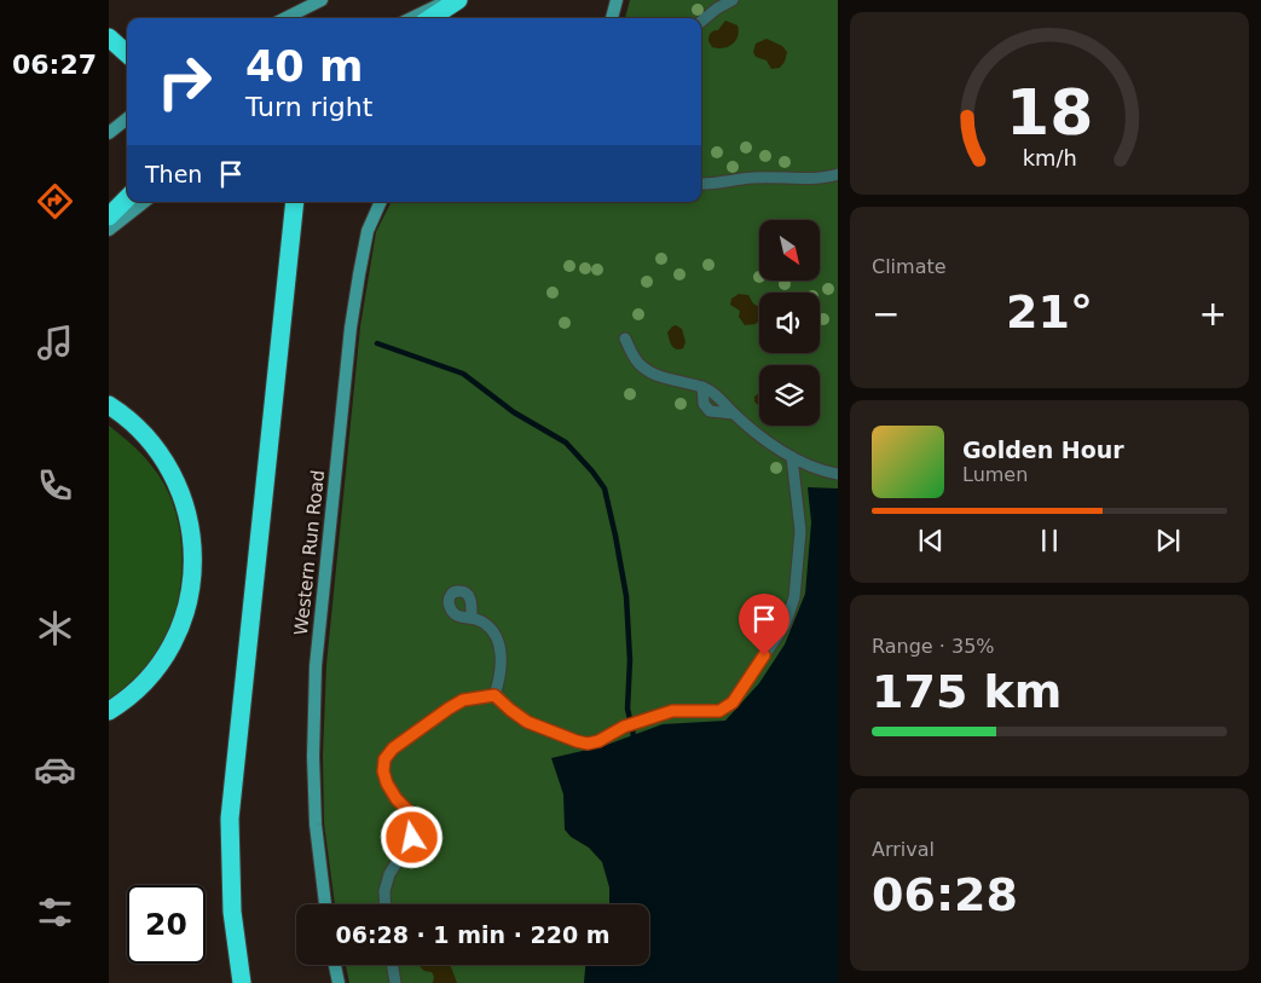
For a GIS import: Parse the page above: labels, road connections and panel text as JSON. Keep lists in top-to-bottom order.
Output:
{
  "streets": {
    "street": ["Western Run Road"]
  },
  "north": "bottom right",
  "page": {
    "tabs": "06:27",
    "turn": ["40 m", "Turn right"],
    "then": "Then",
    "tile": [
      "Climate",
      ["Range · 35%", "175 km"],
      ["Arrival", "06:28"]
    ],
    "heat": ["−", "21°", "+"],
    "song": ["Golden Hour", "Lumen"],
    "limit": "20",
    "trip": "06:28 · 1 min · 220 m",
    "gauge": ["18", "km/h"]
  }
}
